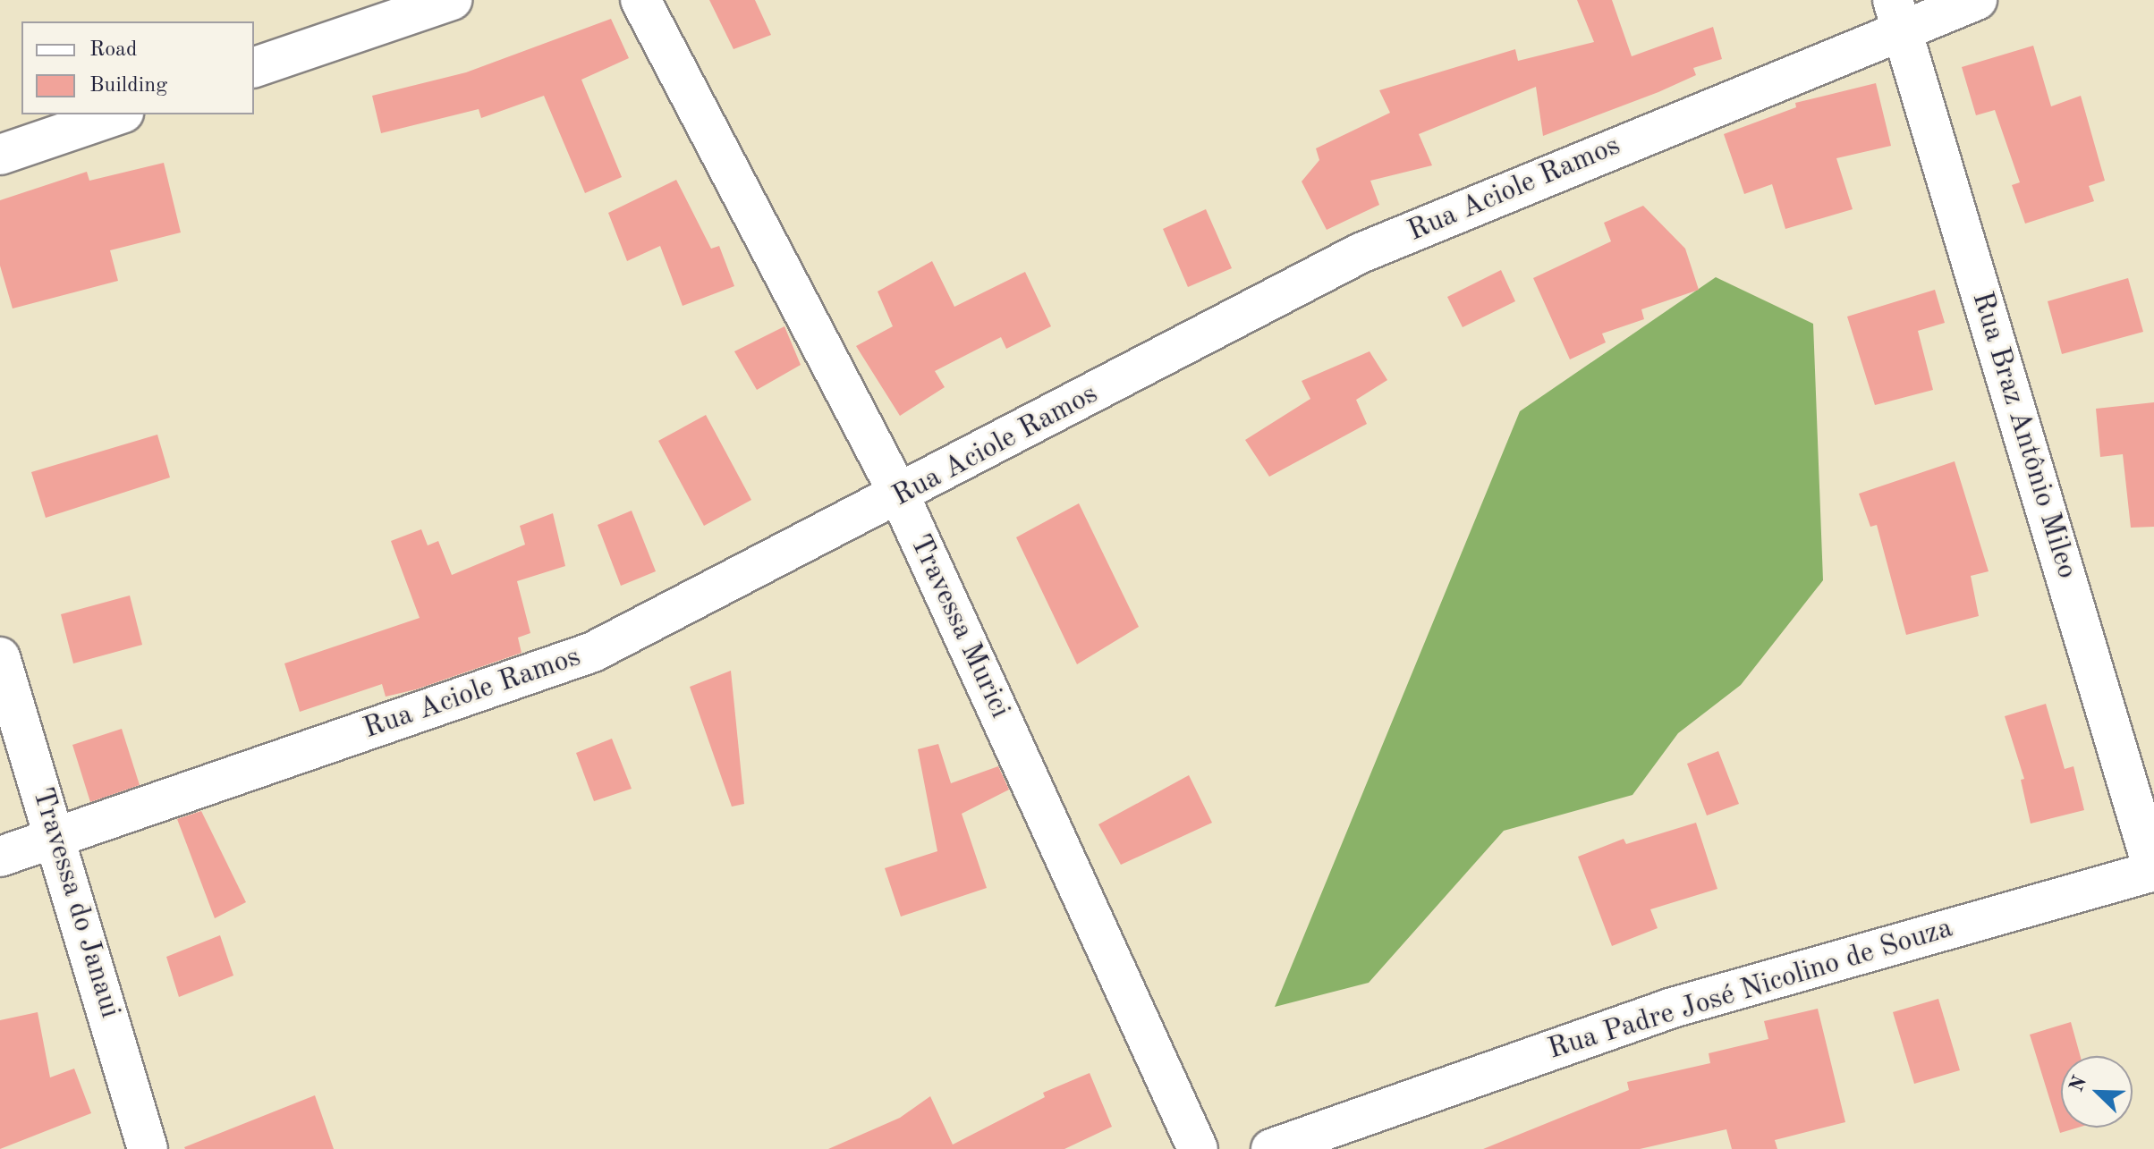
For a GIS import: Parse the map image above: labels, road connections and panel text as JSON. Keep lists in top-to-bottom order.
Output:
{
  "streets": {
    "street": [
      "Rua Aciole Ramos",
      "Rua Braz Antônio Mileo",
      "Travessa Murici",
      "Travessa do Janaui",
      "Rua Padre José Nicolino de Souza"
    ]
  },
  "crossings": [
    ["Rua Aciole Ramos", "Rua Braz Antônio Mileo"],
    ["Rua Aciole Ramos", "Travessa Murici"],
    ["Rua Aciole Ramos", "Travessa do Janaui"],
    ["Rua Braz Antônio Mileo", "Rua Padre José Nicolino de Souza"]
  ],
  "legend": ["Road", "Building"],
  "north": "top left"
}
